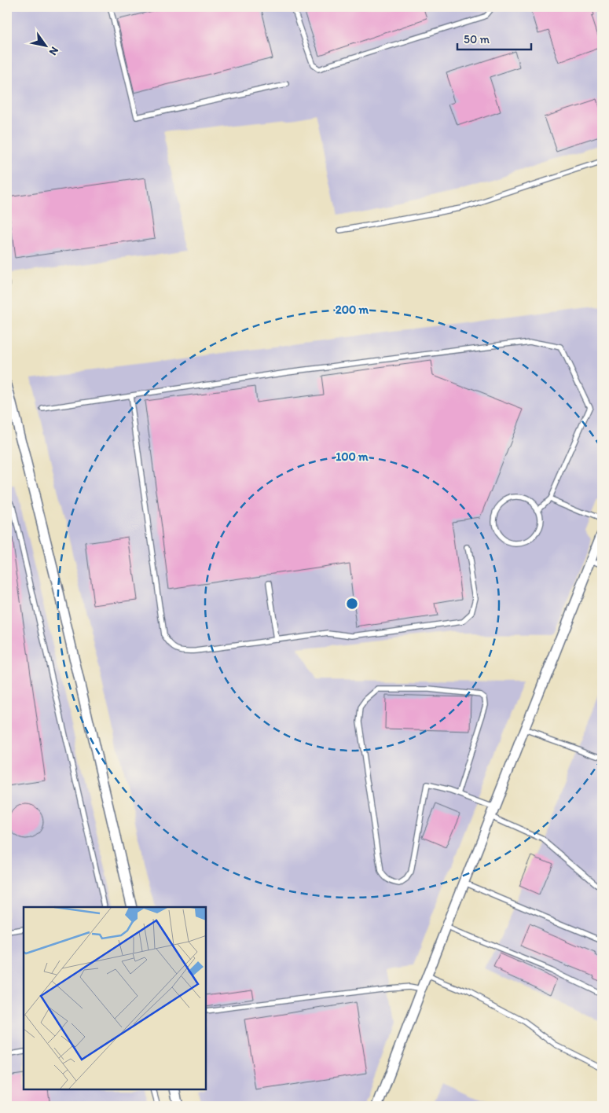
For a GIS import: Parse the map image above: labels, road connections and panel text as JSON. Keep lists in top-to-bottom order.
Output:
{
  "scale_bar": "50 m",
  "north": "bottom right",
  "rings": ["200 m", "100 m"]
}
